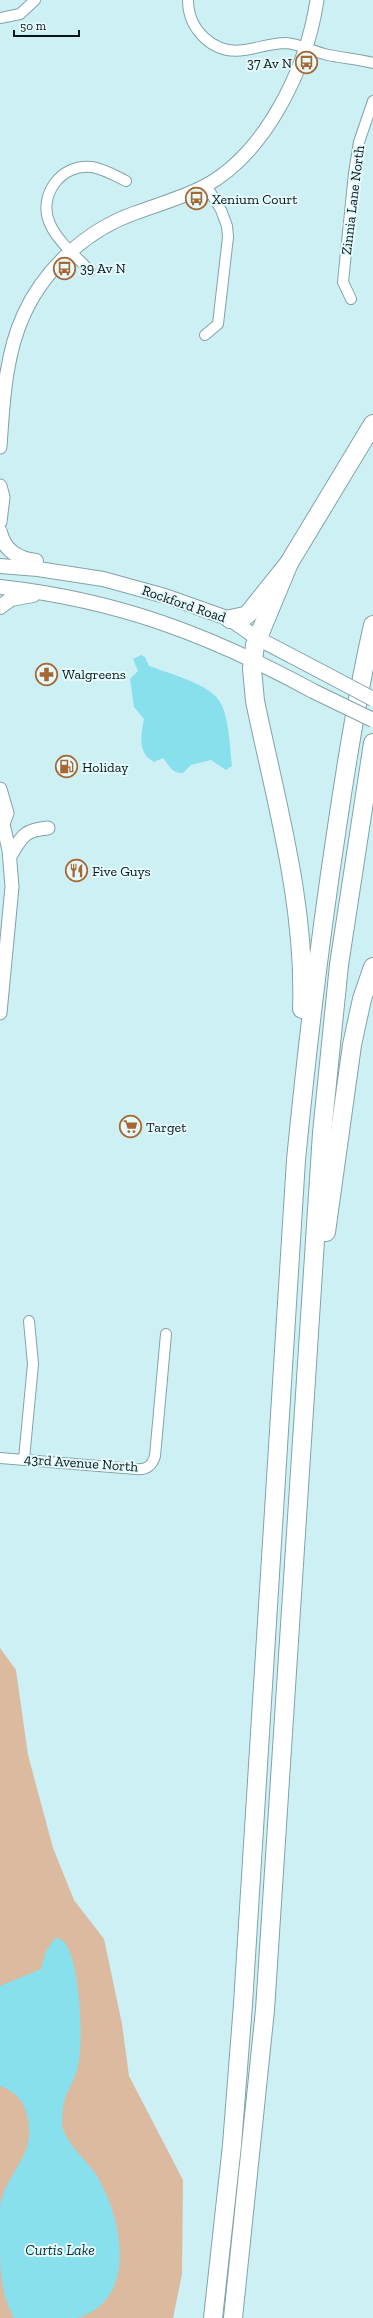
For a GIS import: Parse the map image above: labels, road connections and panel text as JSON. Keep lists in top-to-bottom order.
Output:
{
  "streets": {
    "main road": ["Rockford Road"],
    "street": ["Zinnia Lane North", "43rd Avenue North"]
  },
  "water": ["Curtis Lake"],
  "places": {
    "bus stop": ["37 Av N", "Xenium Court", "39 Av N"],
    "pharmacy": ["Walgreens"],
    "fuel station": ["Holiday"],
    "restaurant": ["Five Guys"],
    "supermarket": ["Target"]
  },
  "scale_bar": "50 m"
}
